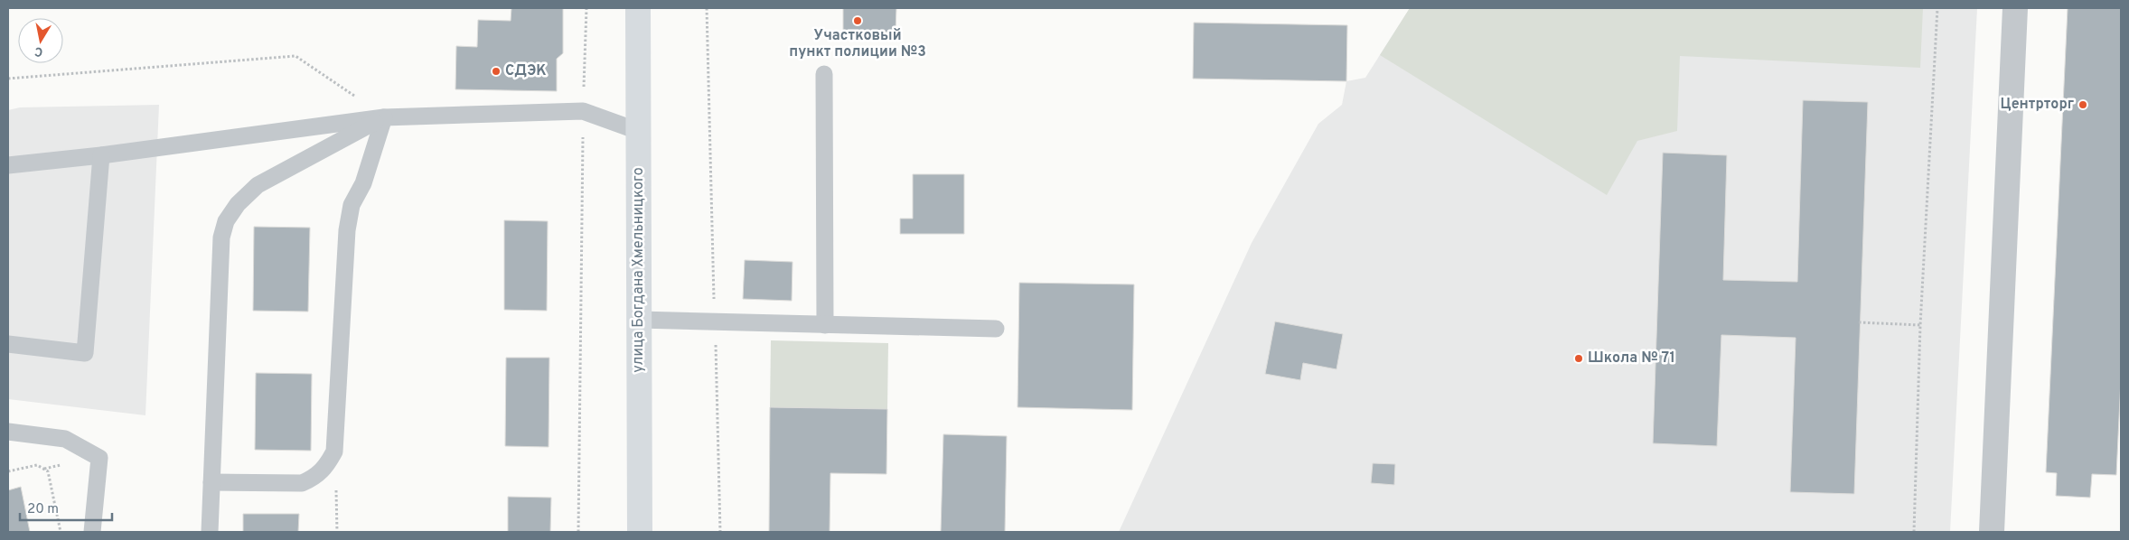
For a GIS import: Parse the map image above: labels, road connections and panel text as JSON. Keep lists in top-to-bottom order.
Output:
{
  "streets": {
    "main road": ["улица Богдана Хмельницкого"]
  },
  "places": [
    "Участковый пункт полиции №3",
    "СДЭК",
    "Центрторг",
    "Школа № 71"
  ],
  "scale_bar": "20 m",
  "north": "bottom"
}
